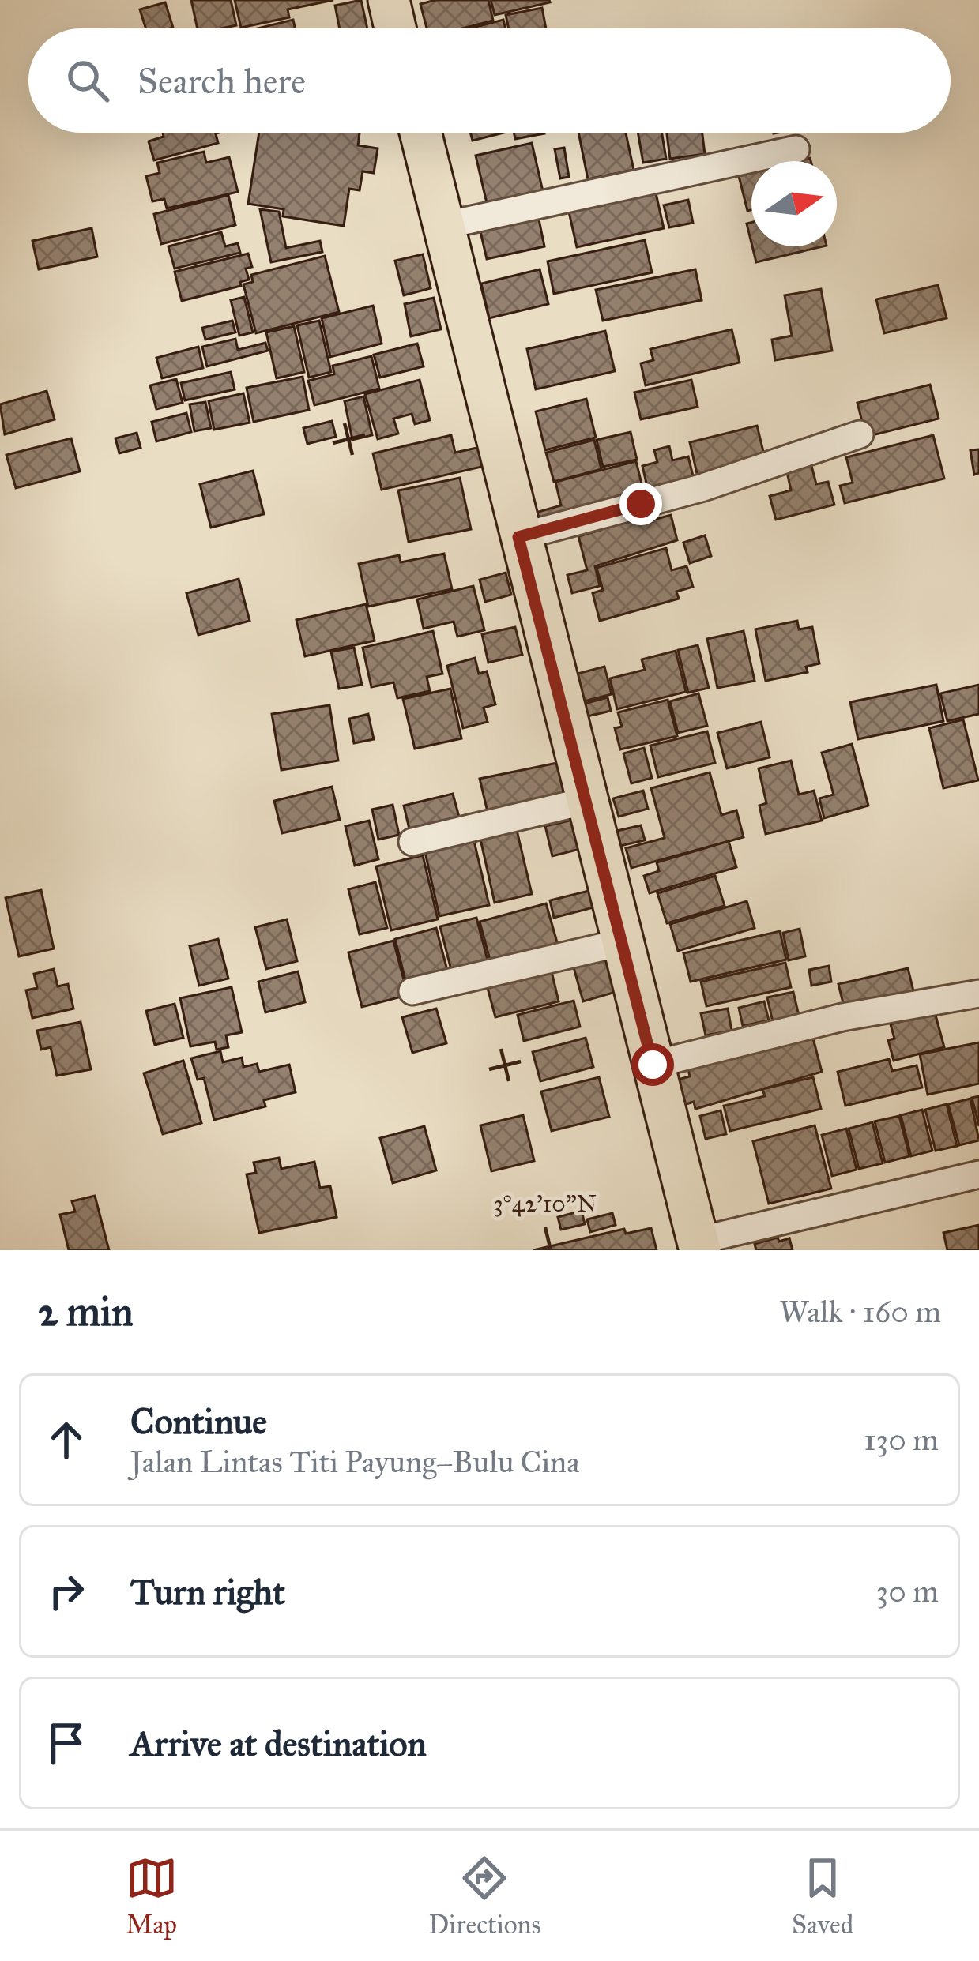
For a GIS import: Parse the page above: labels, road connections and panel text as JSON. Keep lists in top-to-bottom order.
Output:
{
  "north": "right",
  "page": {
    "search": "Search here",
    "heading": ["2 min", "Walk · 160 m"],
    "list": [
      ["Continue", "Jalan Lintas Titi Payung–Bulu Cina", "130 m"],
      ["Turn right", "30 m"],
      "Arrive at destination"
    ],
    "nav": ["Map", "Directions", "Saved"]
  },
  "coordinates": ["3°42'10\"N"]
}
